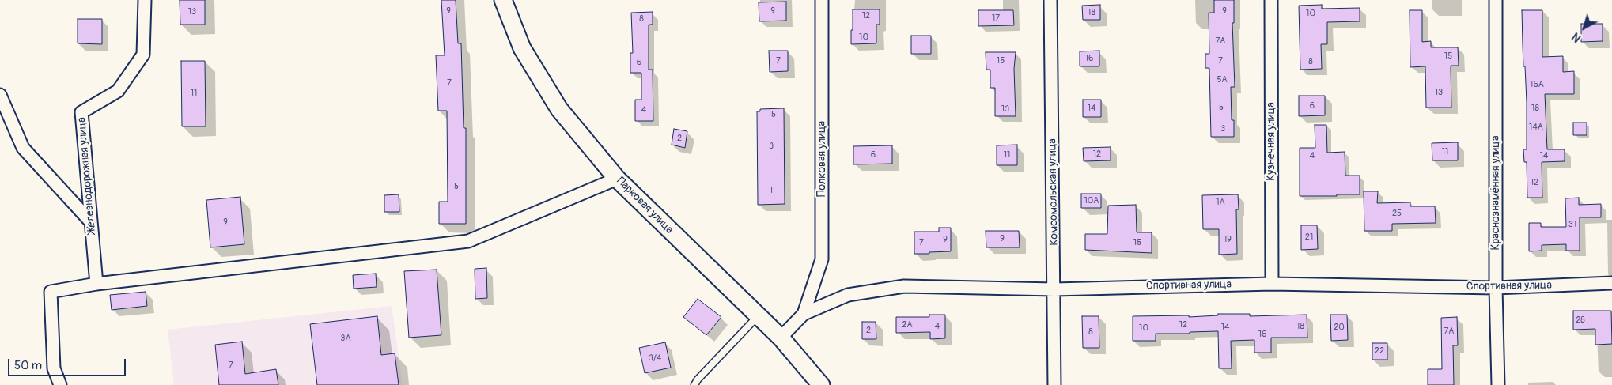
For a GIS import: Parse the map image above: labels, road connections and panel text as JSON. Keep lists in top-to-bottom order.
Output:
{
  "streets": {
    "main road": ["Парковая улица"],
    "street": [
      "Кузнечная улица",
      "Полковая улица",
      "Железнодорожная улица",
      "Комсомольская улица",
      "Краснознамённая улица",
      "Спортивная улица"
    ]
  },
  "crossings": [
    ["Кузнечная улица", "Спортивная улица"],
    ["Полковая улица", "Спортивная улица"],
    ["Комсомольская улица", "Спортивная улица"],
    ["Краснознамённая улица", "Спортивная улица"],
    ["Парковая улица", "Спортивная улица"]
  ],
  "house_numbers": [
    "9",
    "9",
    "9",
    "13",
    "18",
    "10",
    "12",
    "17",
    "8",
    "10",
    "7А",
    "15",
    "16",
    "7",
    "15",
    "7",
    "8",
    "6",
    "5А",
    "7",
    "16А",
    "13",
    "11",
    "6",
    "5",
    "14",
    "18",
    "13",
    "4",
    "5",
    "14А",
    "3",
    "2",
    "3",
    "11",
    "12",
    "6",
    "11",
    "4",
    "14",
    "12",
    "5",
    "1",
    "10А",
    "1А",
    "25",
    "9",
    "31",
    "21",
    "9",
    "9",
    "19",
    "7",
    "15",
    "28",
    "2А",
    "12",
    "4",
    "18",
    "14",
    "20",
    "10",
    "2",
    "7А",
    "8",
    "16",
    "3А",
    "22",
    "3/4",
    "7"
  ],
  "scale_bar": "50 m",
  "north": "bottom left"
}
